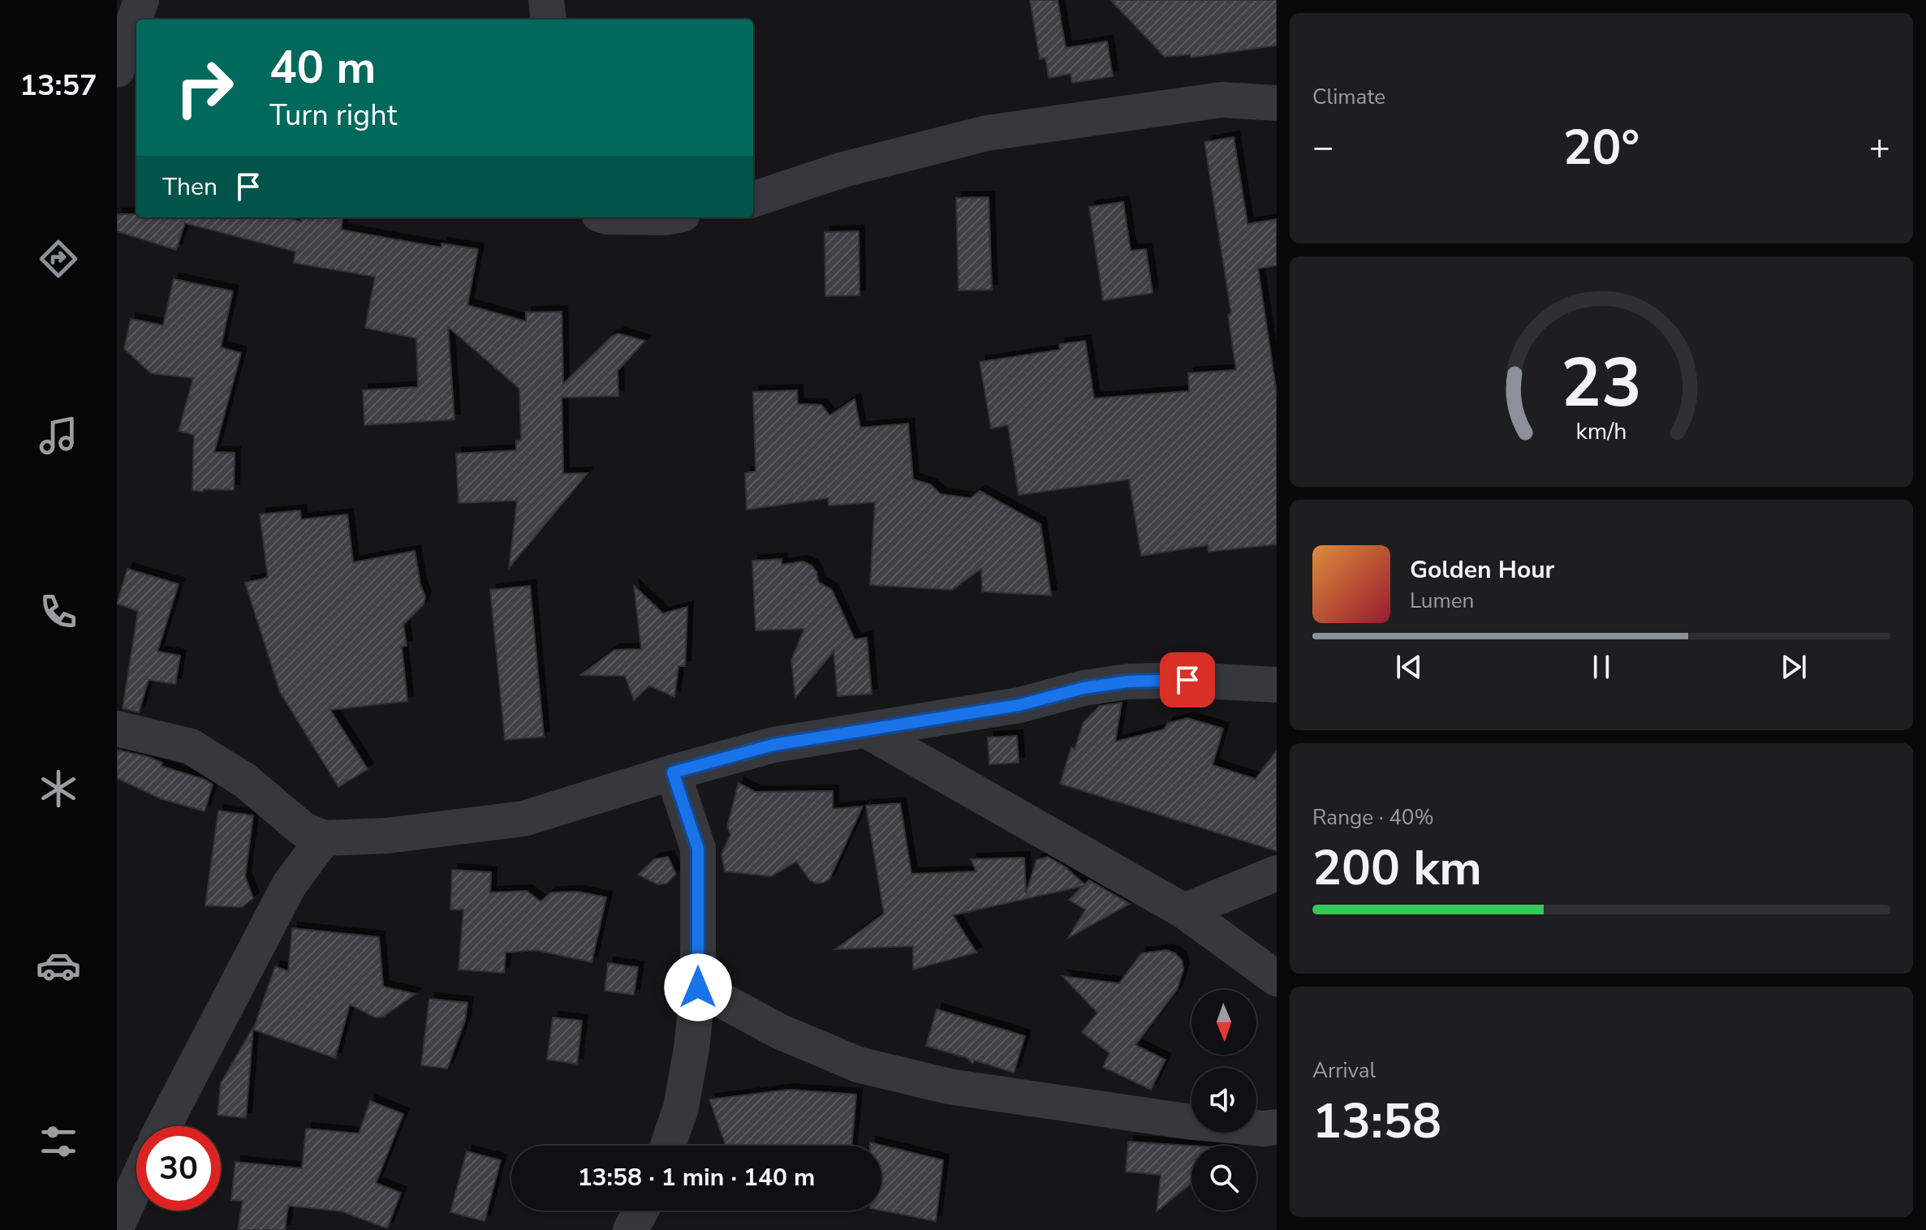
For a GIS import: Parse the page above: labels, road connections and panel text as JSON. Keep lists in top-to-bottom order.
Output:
{
  "north": "bottom",
  "page": {
    "tabs": "13:57",
    "tile": [
      "Climate",
      ["Range · 40%", "200 km"],
      ["Arrival", "13:58"]
    ],
    "turn": ["40 m", "Turn right"],
    "heat": ["−", "20°", "+"],
    "then": "Then",
    "song": ["Golden Hour", "Lumen"],
    "limit": "30",
    "trip": "13:58 · 1 min · 140 m",
    "gauge": ["23", "km/h"]
  }
}
